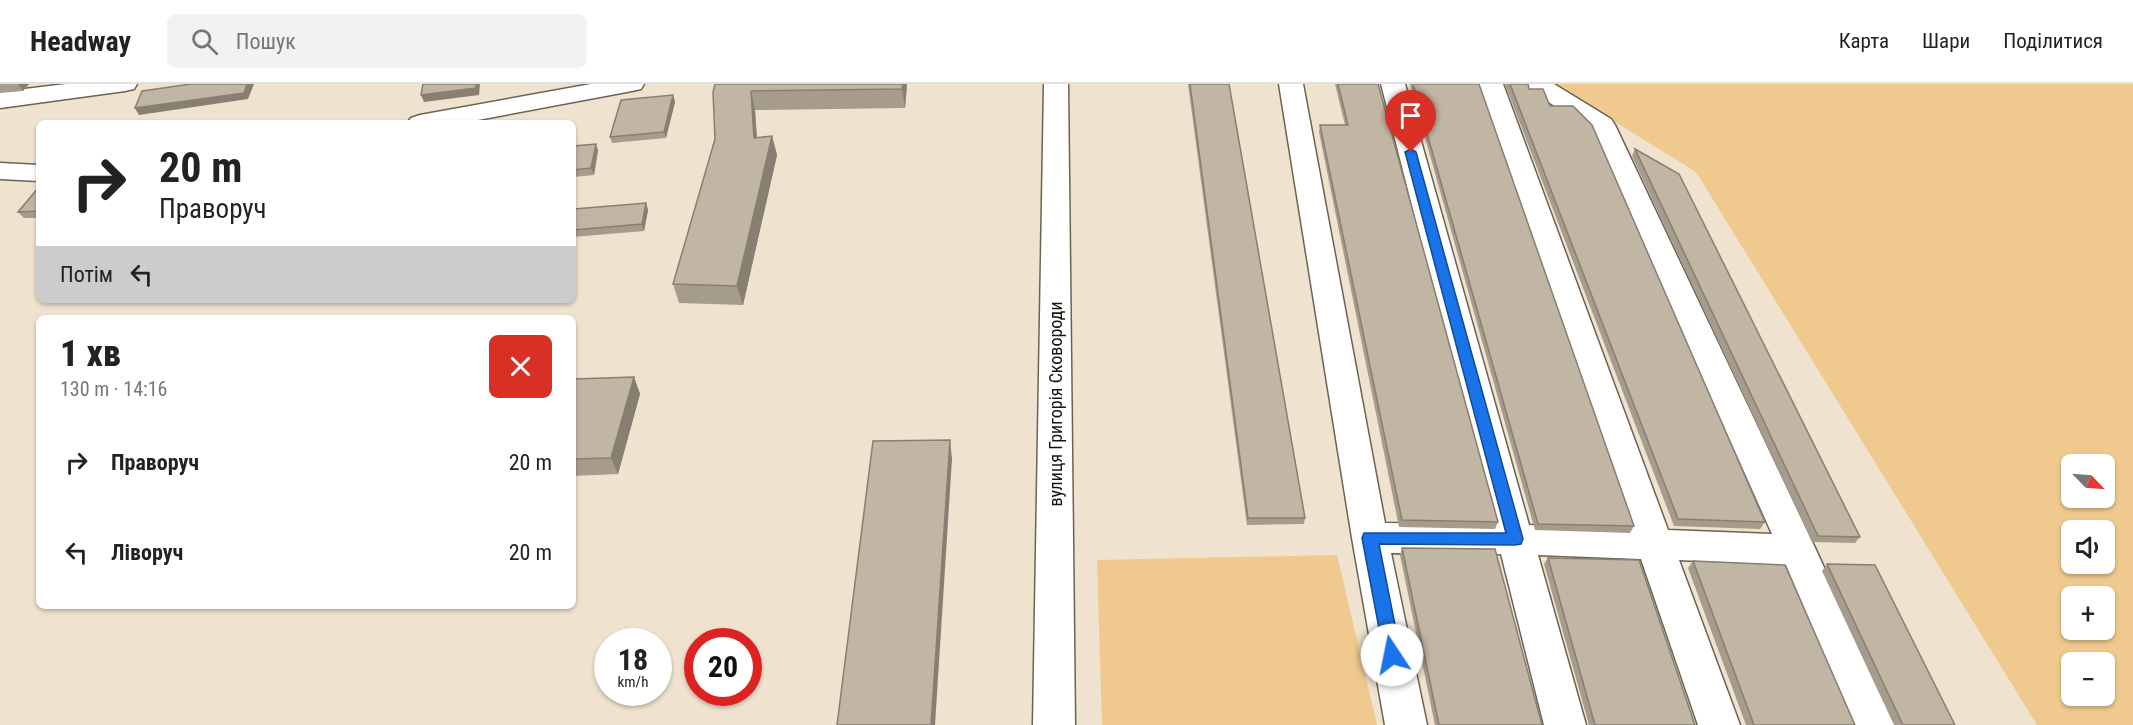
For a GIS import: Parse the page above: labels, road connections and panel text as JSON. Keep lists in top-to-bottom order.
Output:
{
  "streets": {
    "street": ["вулиця Григорія Сковороди"]
  },
  "north": "bottom right",
  "page": {
    "header": "Headway",
    "search": "Пошук",
    "nav": ["Карта", "Шари", "Поділитися"],
    "turn": ["20 m", "Праворуч"],
    "then": "Потім",
    "heading": ["1 хв", "130 m · 14:16"],
    "list": [
      {
        "name": "Праворуч",
        "value": "20 m"
      },
      {
        "name": "Ліворуч",
        "value": "20 m"
      }
    ],
    "map_buttons": ["+", "−"],
    "speed": "18 km/h",
    "limit": "20"
  }
}
